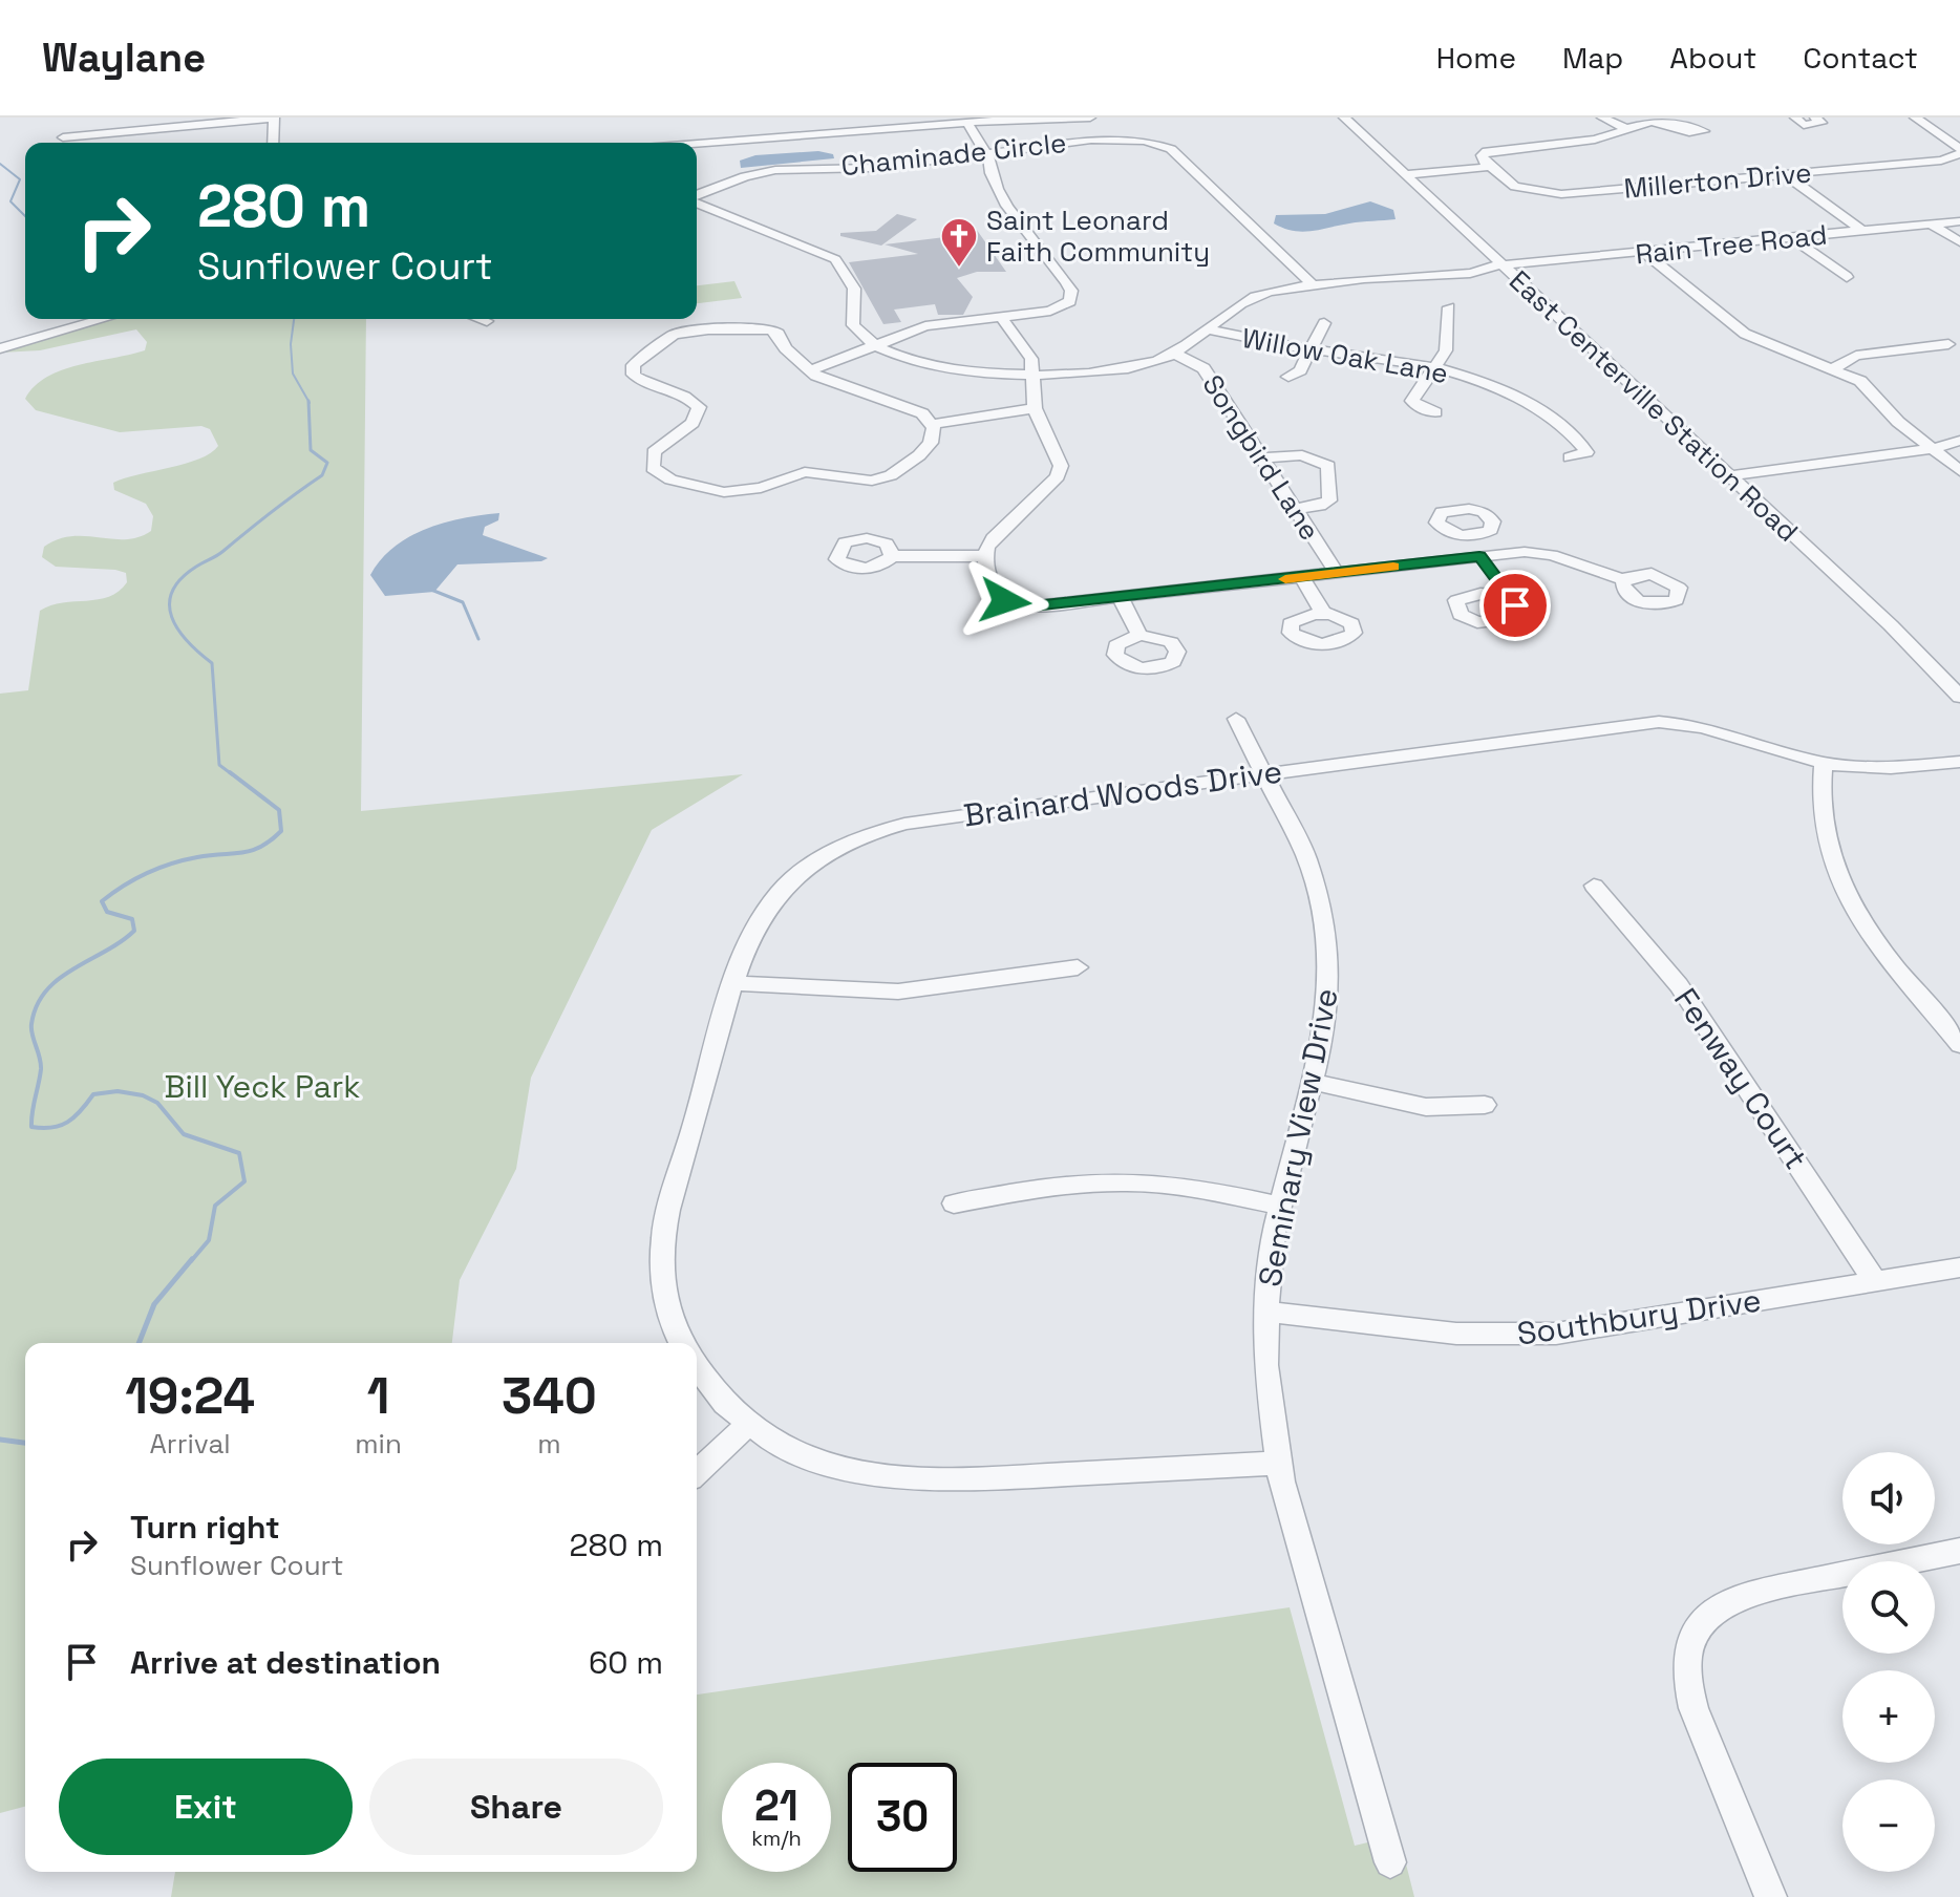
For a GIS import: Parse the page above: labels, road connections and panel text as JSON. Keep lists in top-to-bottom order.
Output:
{
  "streets": {
    "street": [
      "Chaminade Circle",
      "Millerton Drive",
      "Rain Tree Road",
      "Willow Oak Lane",
      "East Centerville Station Road",
      "Songbird Lane",
      "Brainard Woods Drive",
      "Fenway Court",
      "Seminary View Drive",
      "Southbury Drive"
    ]
  },
  "crossings": [
    ["Chaminade Circle", "Rain Tree Road"],
    ["Rain Tree Road", "Willow Oak Lane"],
    ["Rain Tree Road", "East Centerville Station Road"],
    ["Rain Tree Road", "Songbird Lane"],
    ["Brainard Woods Drive", "Seminary View Drive"],
    ["Fenway Court", "Southbury Drive"],
    ["Seminary View Drive", "Southbury Drive"]
  ],
  "parks": ["Bill Yeck Park"],
  "places": {
    "church": ["Saint Leonard Faith Community"]
  },
  "page": {
    "header": "Waylane",
    "nav": [
      "Home",
      "Map",
      "About",
      "Contact"
    ],
    "turn": ["280 m", "Sunflower Court"],
    "eta": [
      "19:24",
      "Arrival",
      "1",
      "min",
      "340",
      "m"
    ],
    "map_buttons": ["+", "−"],
    "list": [
      {
        "name": "Turn right",
        "note": "Sunflower Court",
        "value": "280 m"
      },
      {
        "name": "Arrive at destination",
        "value": "60 m"
      }
    ],
    "buttons": ["Exit", "Share"],
    "speed": "21 km/h",
    "limit": "30"
  }
}
